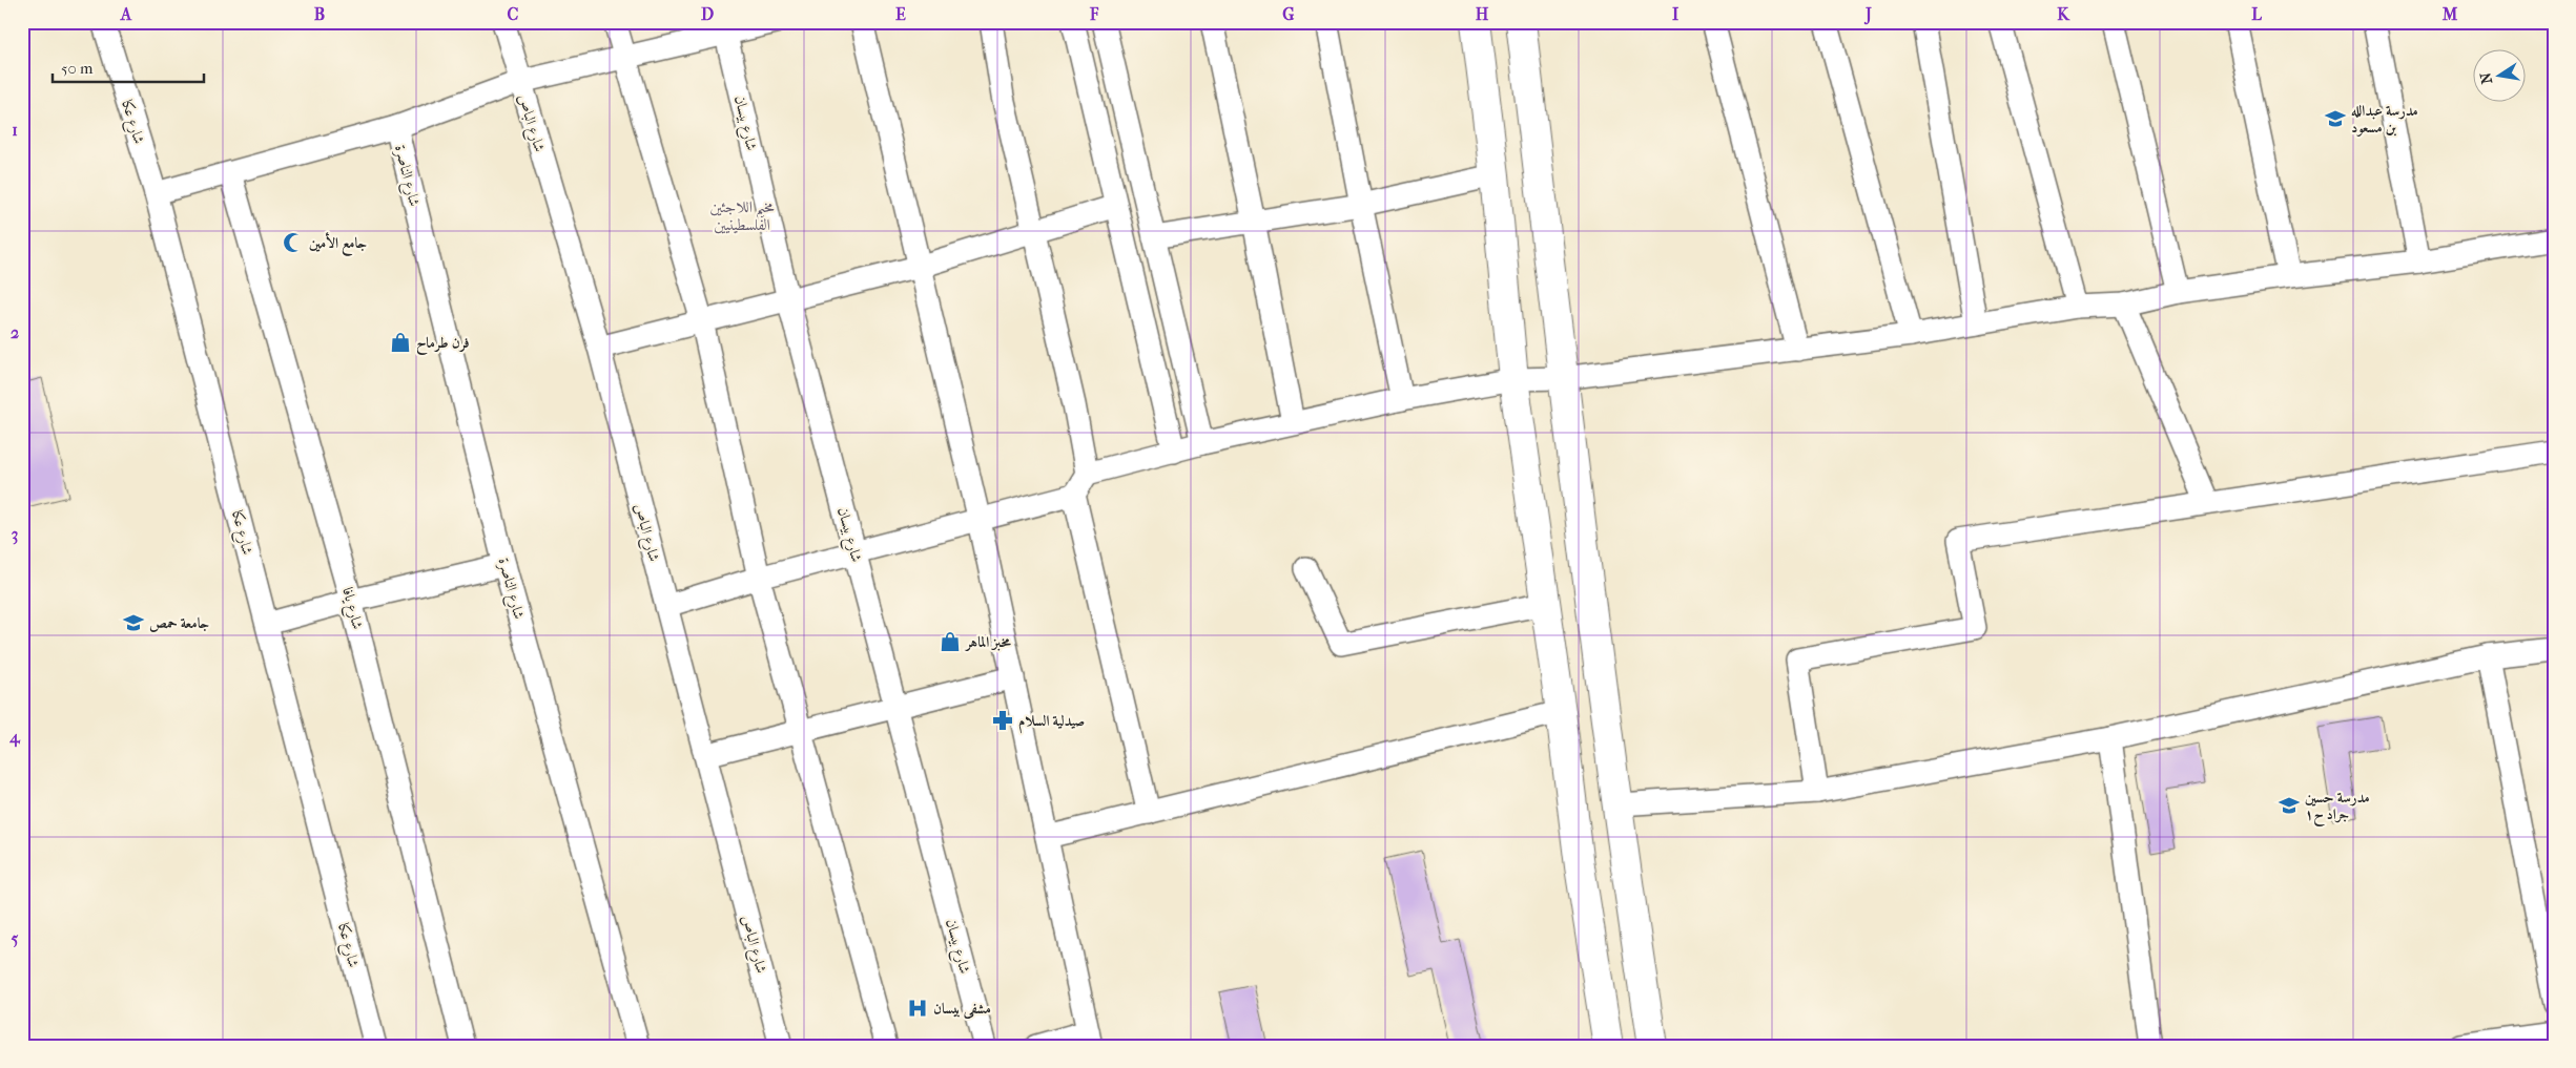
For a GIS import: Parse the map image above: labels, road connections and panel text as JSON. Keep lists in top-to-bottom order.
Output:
{
  "streets": {
    "street": [
      "شارع عكا",
      "شارع الباص",
      "شارع بيسان",
      "شارع الناصرة",
      "شارع يافا"
    ]
  },
  "districts": ["مخيم اللاجئين الفلسطينيين"],
  "places": {
    "school or university": ["مدرسة عبدالله بن مسعود", "جامعة حمص", "مدرسة حسين جراد ح١"],
    "mosque": ["جامع الأمين"],
    "shop": ["فرن طرماح", "مخبز الماهر"],
    "pharmacy": ["صيدلية السلام"],
    "hospital": ["مشفى بيسان"]
  },
  "scale_bar": "50 m",
  "north": "left",
  "grid": {
    "columns": [
      "A",
      "B",
      "C",
      "D",
      "E",
      "F",
      "G",
      "H",
      "I",
      "J",
      "K",
      "L",
      "M"
    ],
    "rows": [
      "1",
      "2",
      "3",
      "4",
      "5"
    ]
  }
}
